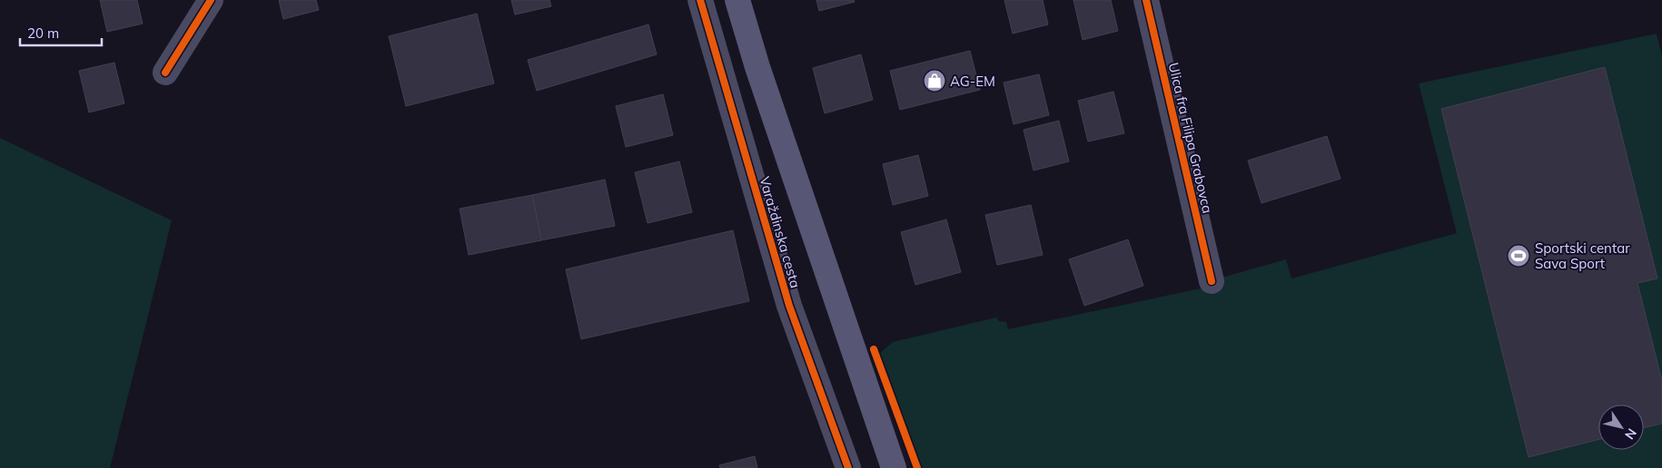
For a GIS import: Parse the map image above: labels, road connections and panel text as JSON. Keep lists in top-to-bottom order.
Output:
{
  "streets": {
    "street": ["Ulica fra Filipa Grabovca", "Varaždinska cesta"]
  },
  "places": {
    "shop": ["AG-EM"],
    "sports": ["Sportski centar Sava Sport"]
  },
  "scale_bar": "20 m",
  "north": "bottom right"
}
